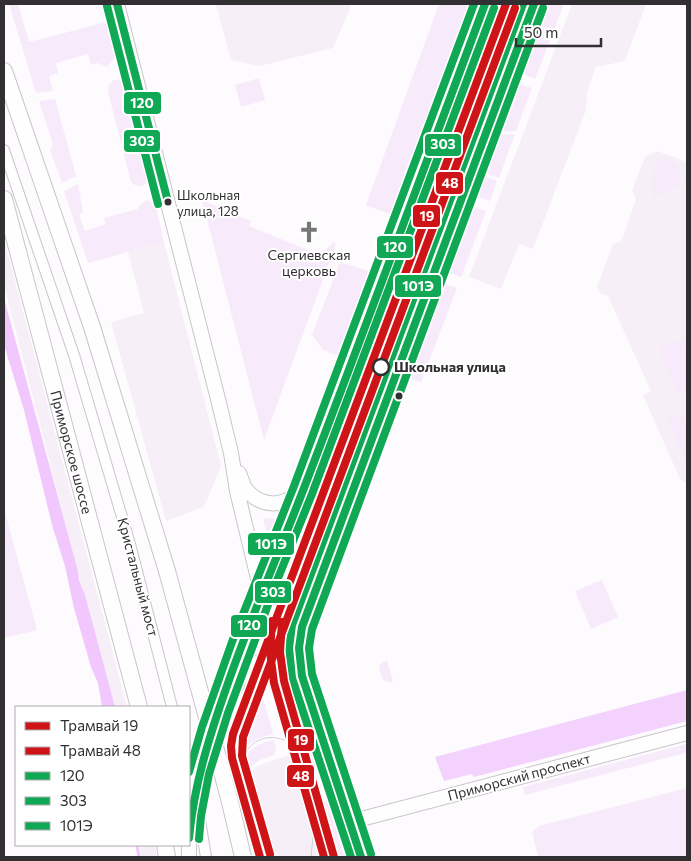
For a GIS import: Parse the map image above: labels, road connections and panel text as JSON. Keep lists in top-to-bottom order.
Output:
{
  "streets": {
    "main road": ["Приморское шоссе", "Приморский проспект"],
    "street": ["Кристальный мост"]
  },
  "places": {
    "other": ["Школьная улица, 128", "Школьная улица"],
    "church": ["Сергиевская церковь"]
  },
  "lines": [
    "tram line 19",
    "transit line 120",
    "transit line 101Э",
    "transit line 303",
    "tram line 48"
  ],
  "legend": [
    "Трамвай 19",
    "Трамвай 48",
    "120",
    "303",
    "101Э"
  ],
  "scale_bar": "50 m"
}
